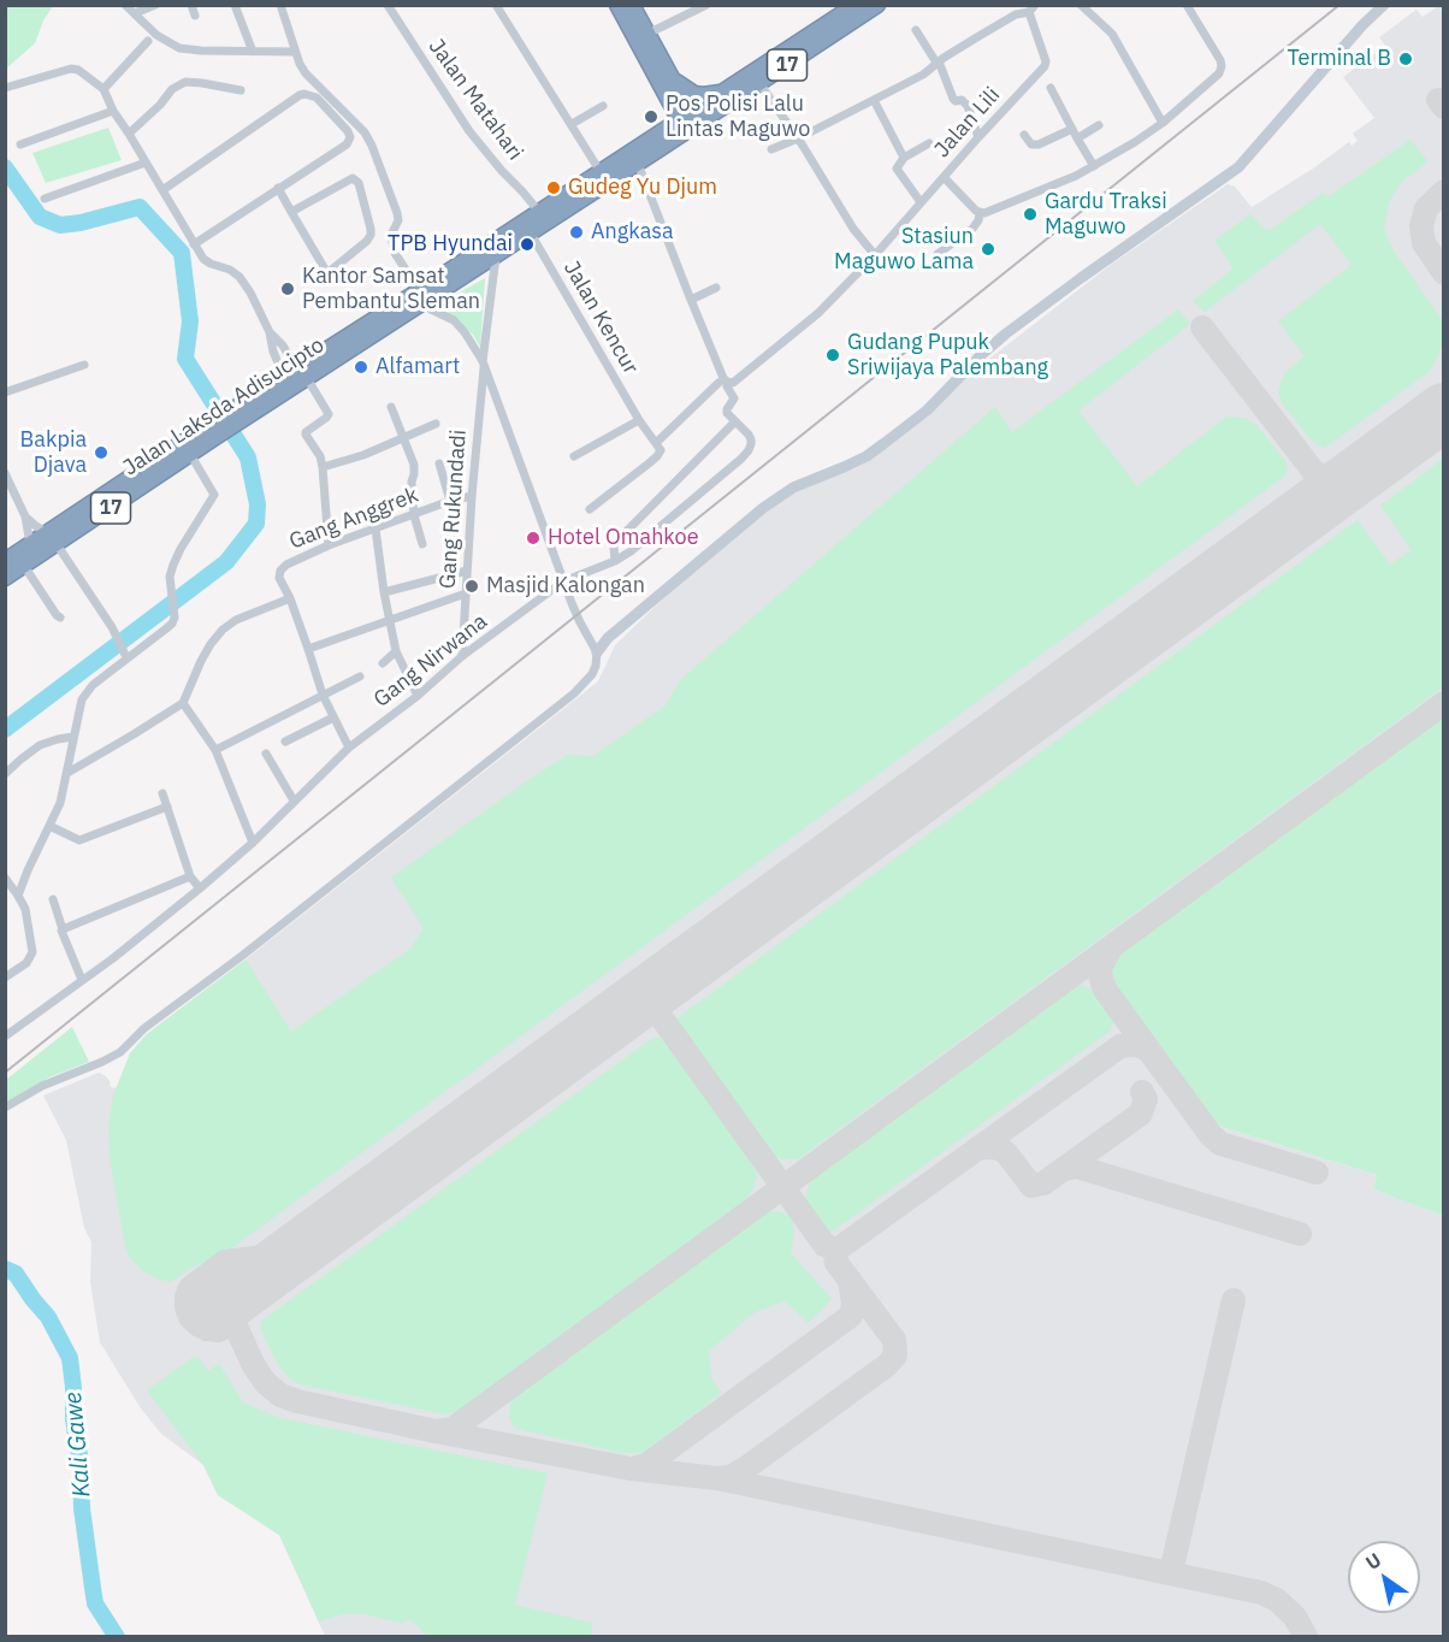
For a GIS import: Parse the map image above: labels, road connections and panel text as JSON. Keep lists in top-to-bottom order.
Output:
{
  "streets": {
    "highway": ["17", "Jalan Laksda Adisucipto"],
    "street": [
      "Jalan Matahari",
      "Jalan Lili",
      "Jalan Kencur",
      "Gang Rukundadi",
      "Gang Anggrek",
      "Gang Nirwana"
    ]
  },
  "crossings": [
    ["17", "Jalan Laksda Adisucipto"],
    ["Jalan Matahari", "Jalan Laksda Adisucipto"],
    ["Jalan Lili", "Jalan Kencur"],
    ["Jalan Lili", "Gang Nirwana"],
    ["Jalan Kencur", "Jalan Laksda Adisucipto"],
    ["Jalan Laksda Adisucipto", "Gang Rukundadi"],
    ["Gang Rukundadi", "Gang Anggrek"],
    ["Gang Rukundadi", "Gang Nirwana"]
  ],
  "water": ["Kali Gawe"],
  "places": [
    "Terminal B",
    "Pos Polisi Lalu Lintas Maguwo",
    "Gudeg Yu Djum",
    "Gardu Traksi Maguwo",
    "Angkasa",
    "TPB Hyundai",
    "Stasiun Maguwo Lama",
    "Kantor Samsat Pembantu Sleman",
    "Gudang Pupuk Sriwijaya Palembang",
    "Alfamart",
    "Bakpia Djava",
    "Hotel Omahkoe",
    "Masjid Kalongan"
  ],
  "north": "top left"
}
